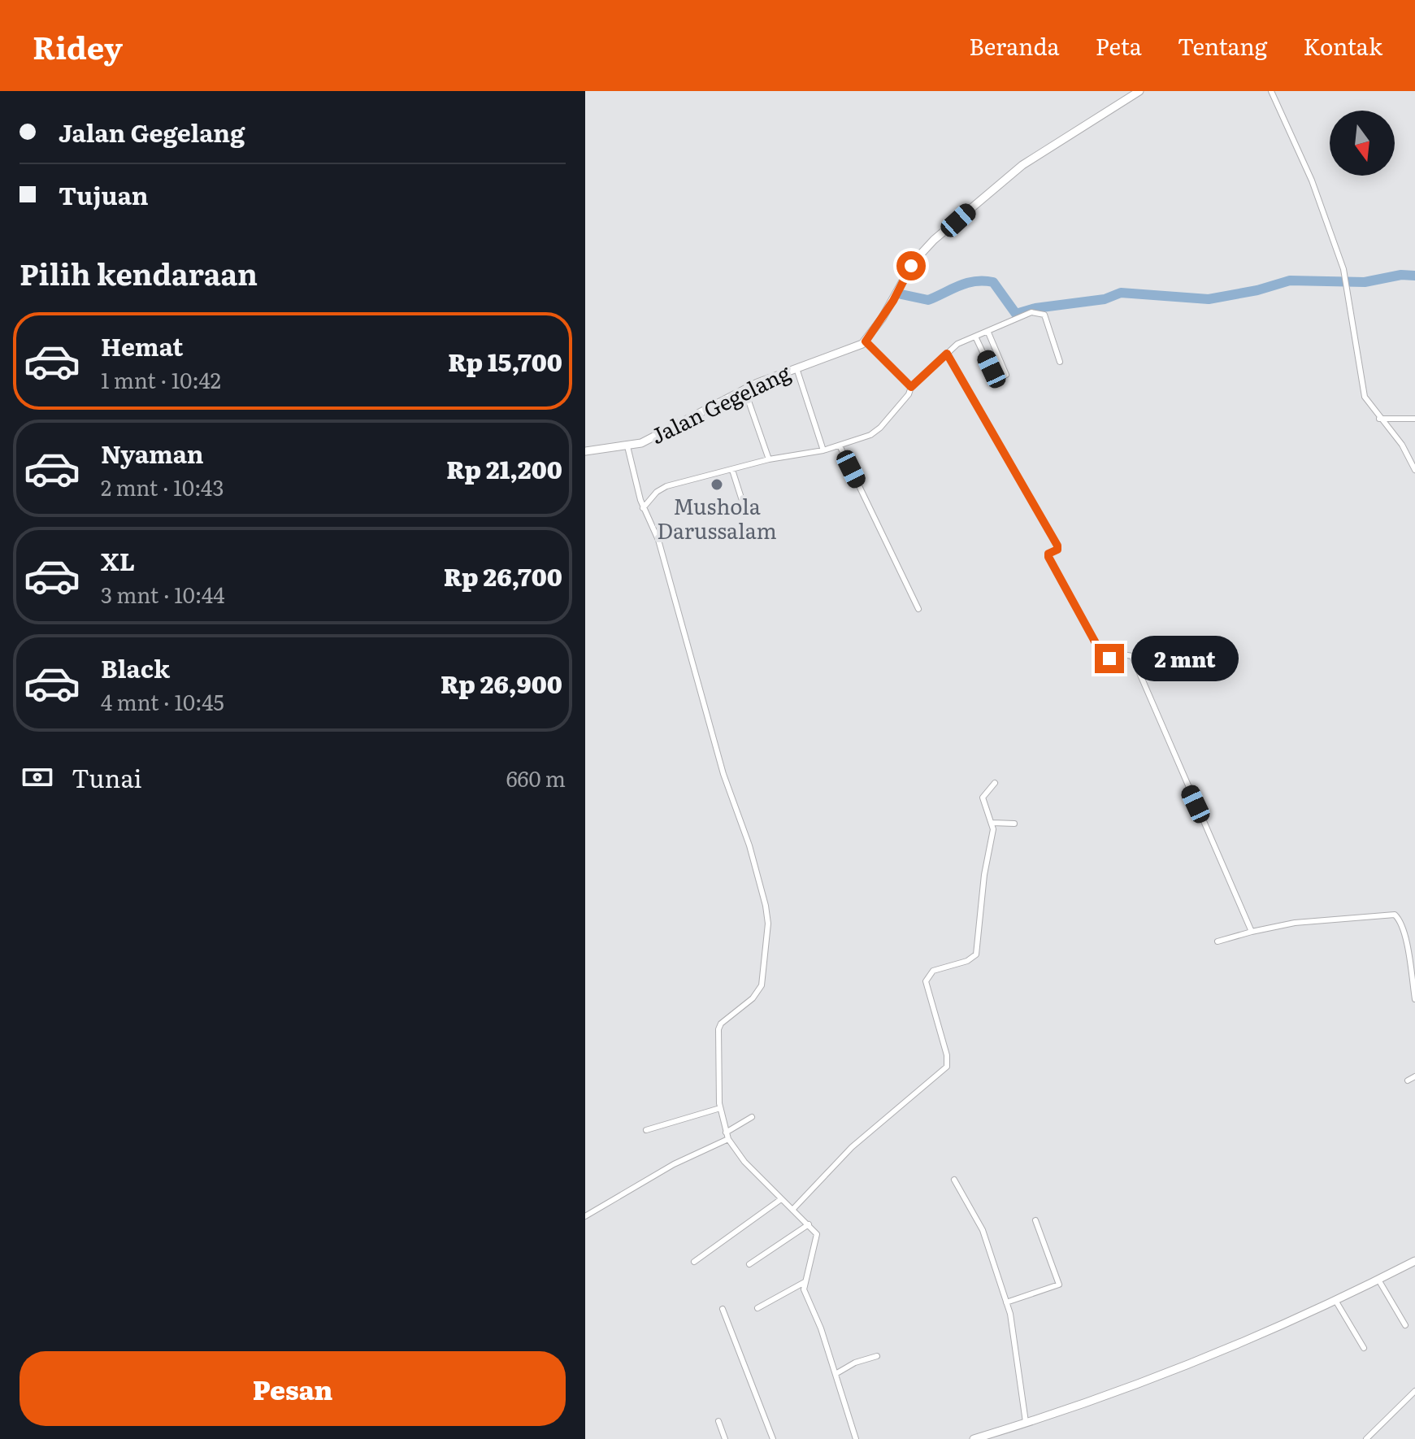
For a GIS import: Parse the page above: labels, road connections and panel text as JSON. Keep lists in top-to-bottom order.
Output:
{
  "streets": {
    "street": ["Jalan Gegelang"]
  },
  "places": ["Mushola Darussalam"],
  "north": "bottom",
  "page": {
    "header": "Ridey",
    "nav": [
      "Beranda",
      "Peta",
      "Tentang",
      "Kontak"
    ],
    "banner": ["Jalan Gegelang", "Tujuan"],
    "heading": "Pilih kendaraan",
    "list": [
      {
        "name": "Hemat",
        "note": "1 mnt · 10:42",
        "value": "Rp 15,700"
      },
      {
        "name": "Nyaman",
        "note": "2 mnt · 10:43",
        "value": "Rp 21,200"
      },
      {
        "name": "XL",
        "note": "3 mnt · 10:44",
        "value": "Rp 26,700"
      },
      {
        "name": "Black",
        "note": "4 mnt · 10:45",
        "value": "Rp 26,900"
      }
    ],
    "bubble": "2 mnt",
    "pay": ["Tunai", "660 m"],
    "buttons": "Pesan"
  }
}
